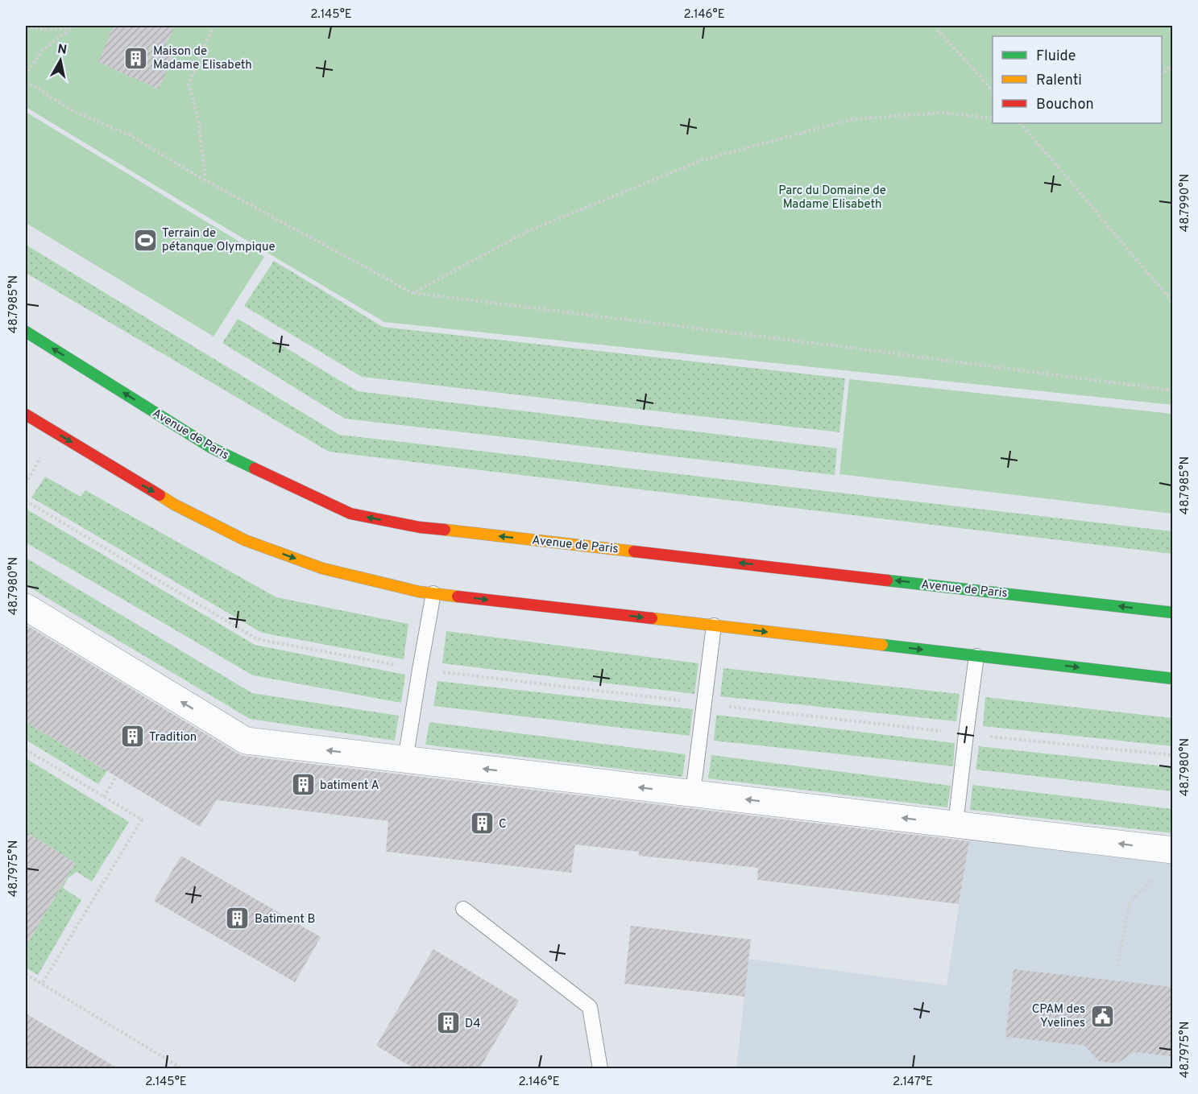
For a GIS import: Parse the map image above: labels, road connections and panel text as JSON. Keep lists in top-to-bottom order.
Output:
{
  "streets": {
    "main road": ["Avenue de Paris"]
  },
  "parks": ["Parc du Domaine de Madame Elisabeth"],
  "places": {
    "building": [
      "Maison de Madame Elisabeth",
      "Tradition",
      "batiment A",
      "C",
      "Batiment B",
      "D4"
    ],
    "sports": ["Terrain de pétanque Olympique"],
    "public building": ["CPAM des Yvelines"]
  },
  "legend": ["Fluide", "Ralenti", "Bouchon"],
  "north": "top",
  "coordinates": [
    "2.145°E",
    "2.146°E",
    "48.7990°N",
    "48.7985°N",
    "48.7980°N",
    "48.7975°N",
    "2.147°E"
  ]
}
